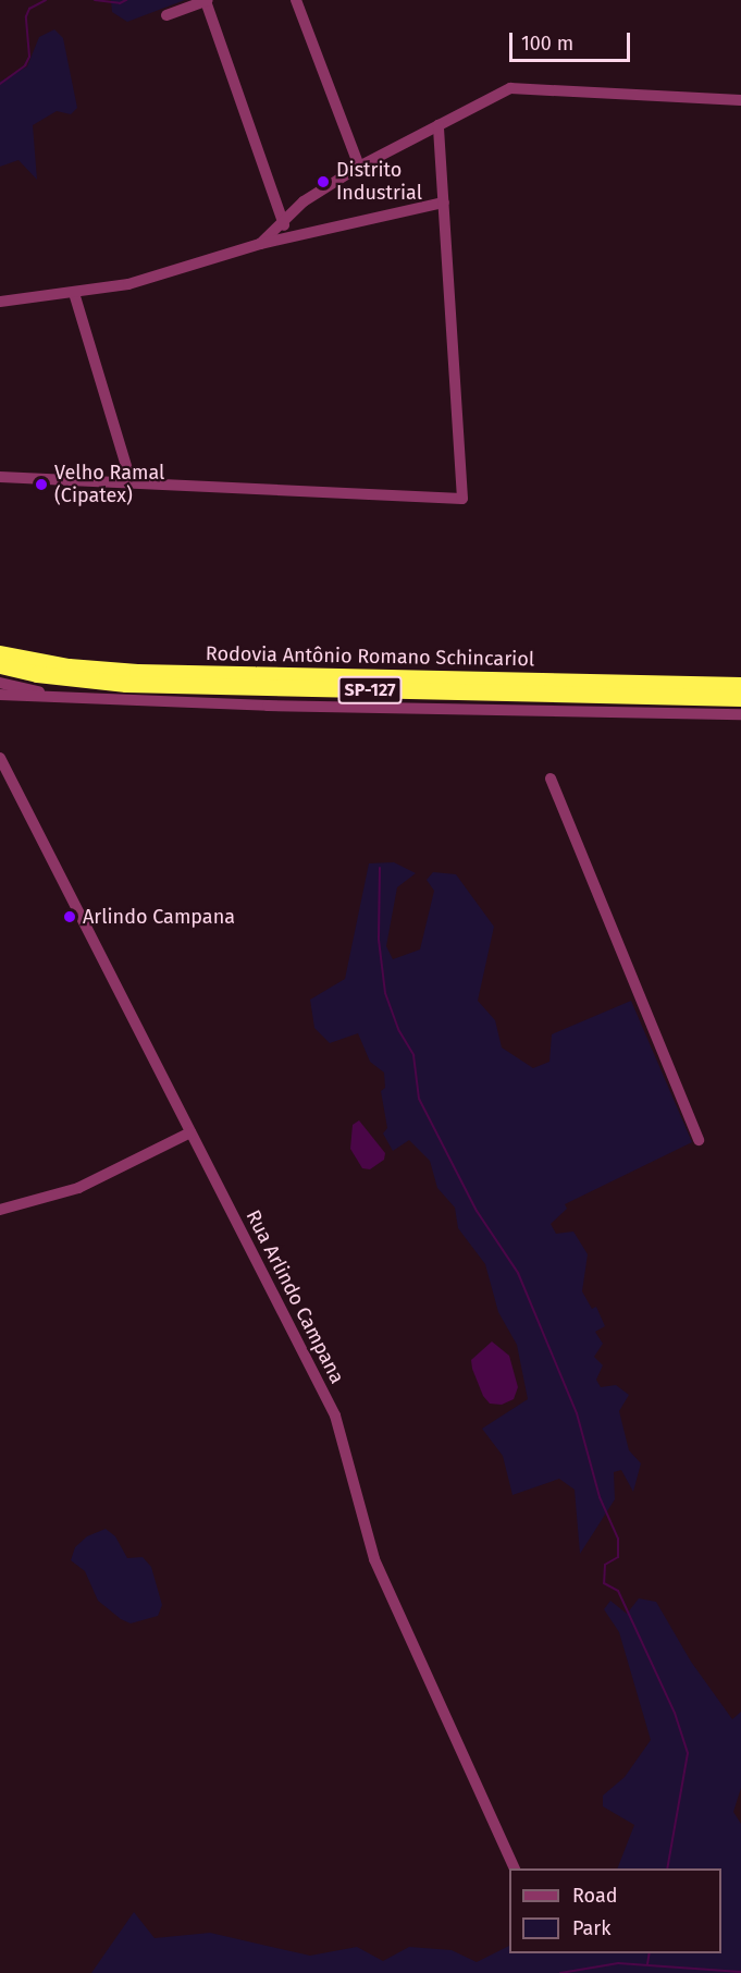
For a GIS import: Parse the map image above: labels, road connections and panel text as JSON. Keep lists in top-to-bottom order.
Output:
{
  "streets": {
    "highway": ["Rodovia Antônio Romano Schincariol", "SP-127"],
    "street": ["Rua Arlindo Campana"]
  },
  "places": ["Distrito Industrial", "Velho Ramal (Cipatex)", "Arlindo Campana"],
  "legend": ["Road", "Park"],
  "scale_bar": "100 m"
}
